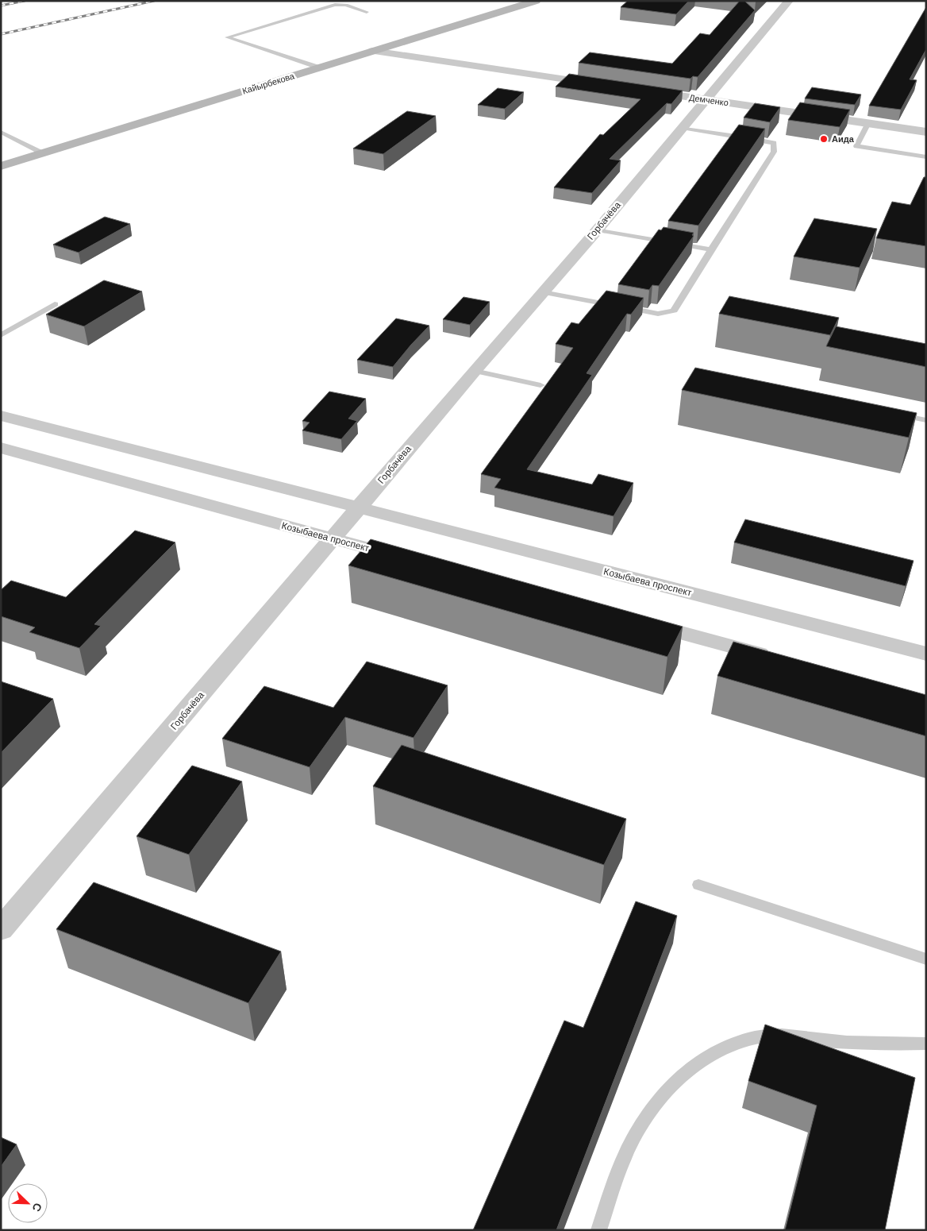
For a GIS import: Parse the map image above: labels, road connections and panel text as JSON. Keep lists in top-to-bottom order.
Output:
{
  "streets": {
    "main road": ["Кайырбекова"],
    "street": ["Демченко", "Горбачёва", "Козыбаева проспект"]
  },
  "crossings": [
    ["Демченко", "Горбачёва"],
    ["Горбачёва", "Козыбаева проспект"]
  ],
  "places": ["Аида"],
  "north": "bottom right"
}
